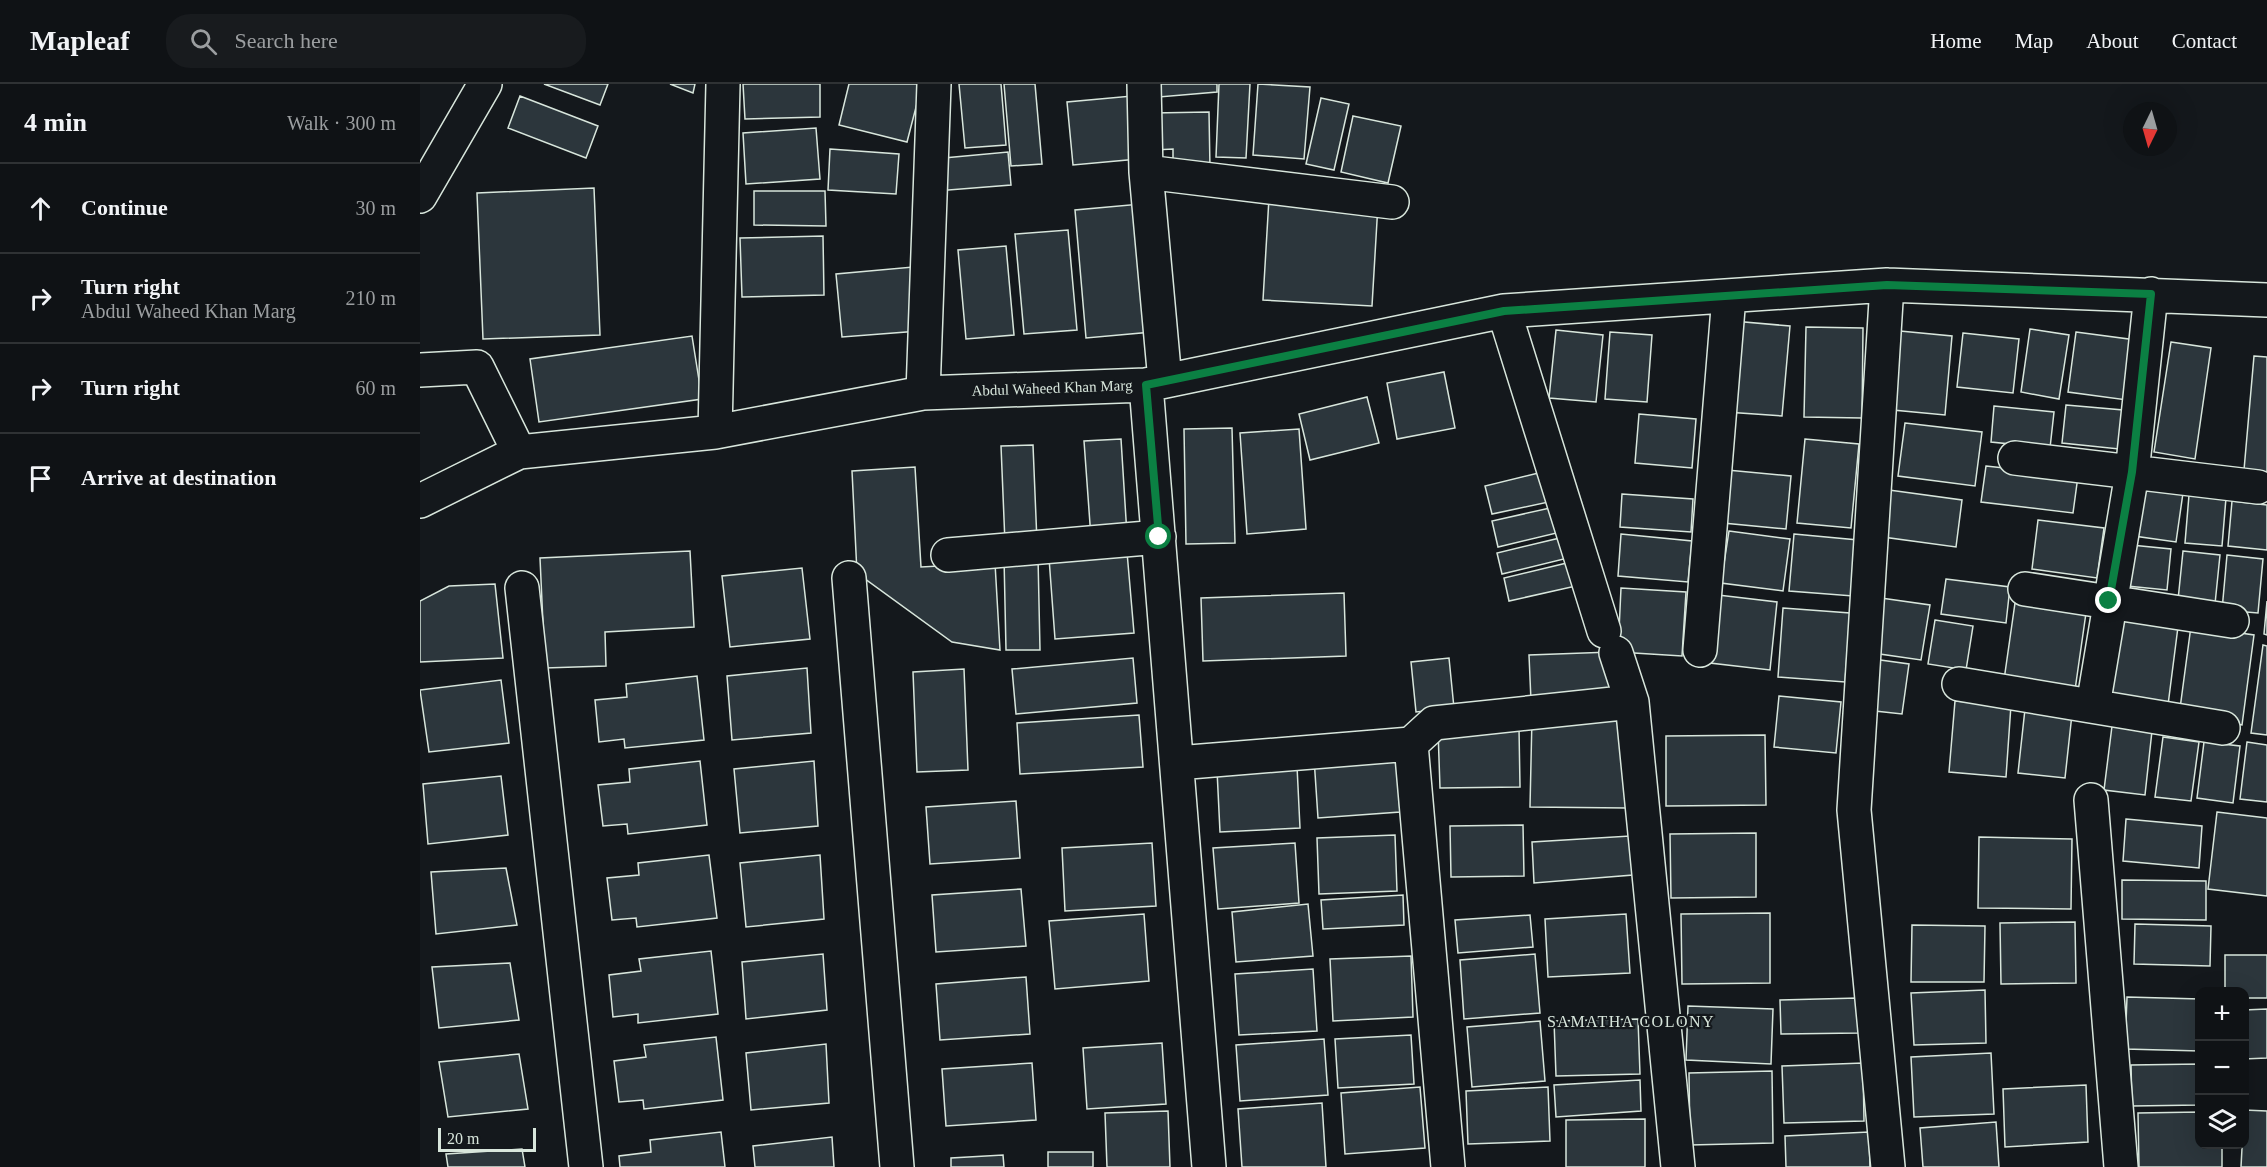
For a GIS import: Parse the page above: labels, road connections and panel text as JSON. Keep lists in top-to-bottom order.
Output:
{
  "streets": {
    "street": ["Abdul Waheed Khan Marg"]
  },
  "districts": ["SAMATHA COLONY"],
  "scale_bar": "20 m",
  "north": "bottom",
  "page": {
    "header": "Mapleaf",
    "search": "Search here",
    "nav": [
      "Home",
      "Map",
      "About",
      "Contact"
    ],
    "heading": ["4 min", "Walk · 300 m"],
    "list": [
      ["Continue", "30 m"],
      ["Turn right", "Abdul Waheed Khan Marg", "210 m"],
      ["Turn right", "60 m"],
      "Arrive at destination"
    ],
    "map_buttons": ["+", "−"],
    "scale": "20 m"
  }
}
